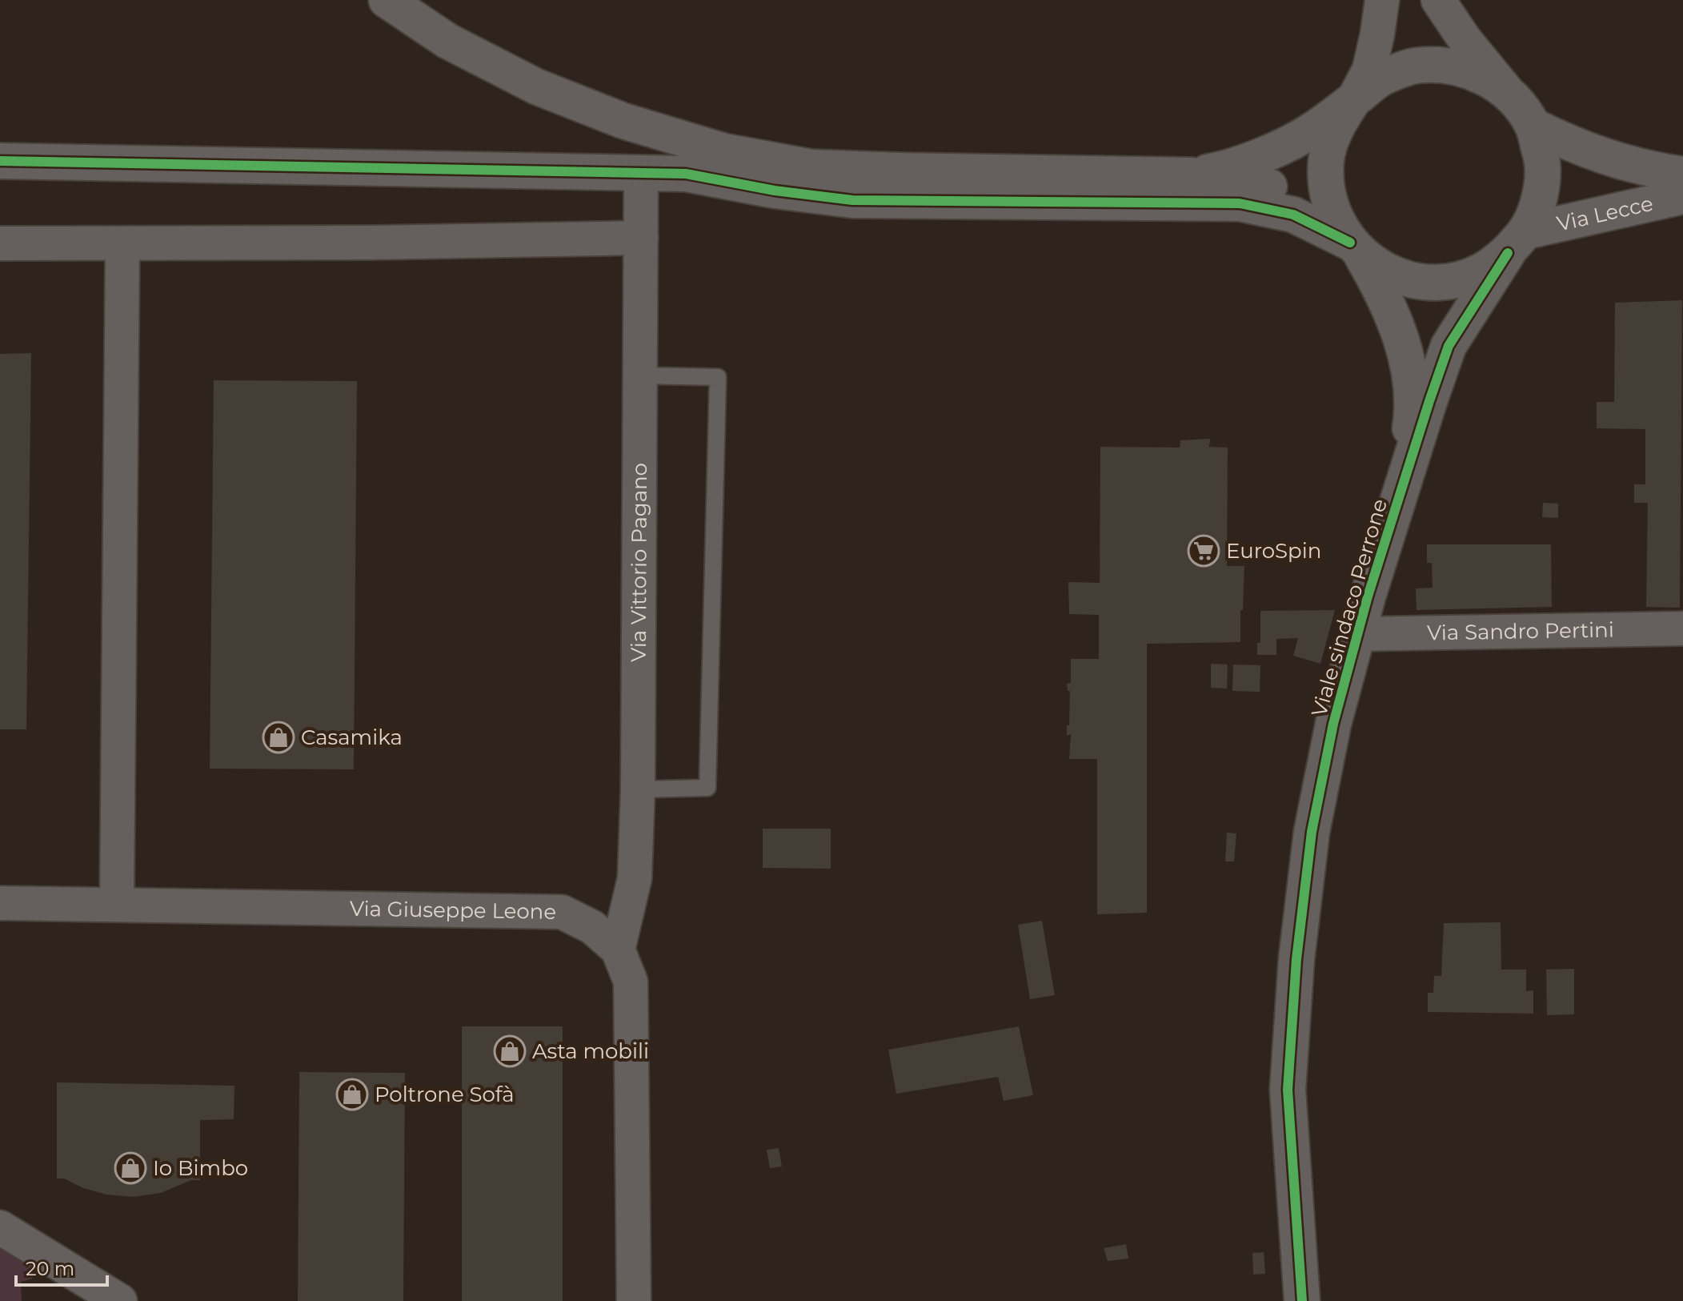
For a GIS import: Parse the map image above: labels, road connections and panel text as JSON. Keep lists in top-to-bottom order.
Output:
{
  "streets": {
    "street": [
      "Via Lecce",
      "Via Vittorio Pagano",
      "Viale sindaco Perrone",
      "Via Sandro Pertini",
      "Via Giuseppe Leone"
    ]
  },
  "crossings": [
    ["Via Lecce", "Viale sindaco Perrone"],
    ["Via Vittorio Pagano", "Via Giuseppe Leone"],
    ["Viale sindaco Perrone", "Via Sandro Pertini"]
  ],
  "places": {
    "supermarket": ["EuroSpin"],
    "shop": [
      "Casamika",
      "Asta mobili",
      "Poltrone Sofà",
      "Io Bimbo"
    ]
  },
  "scale_bar": "20 m"
}
